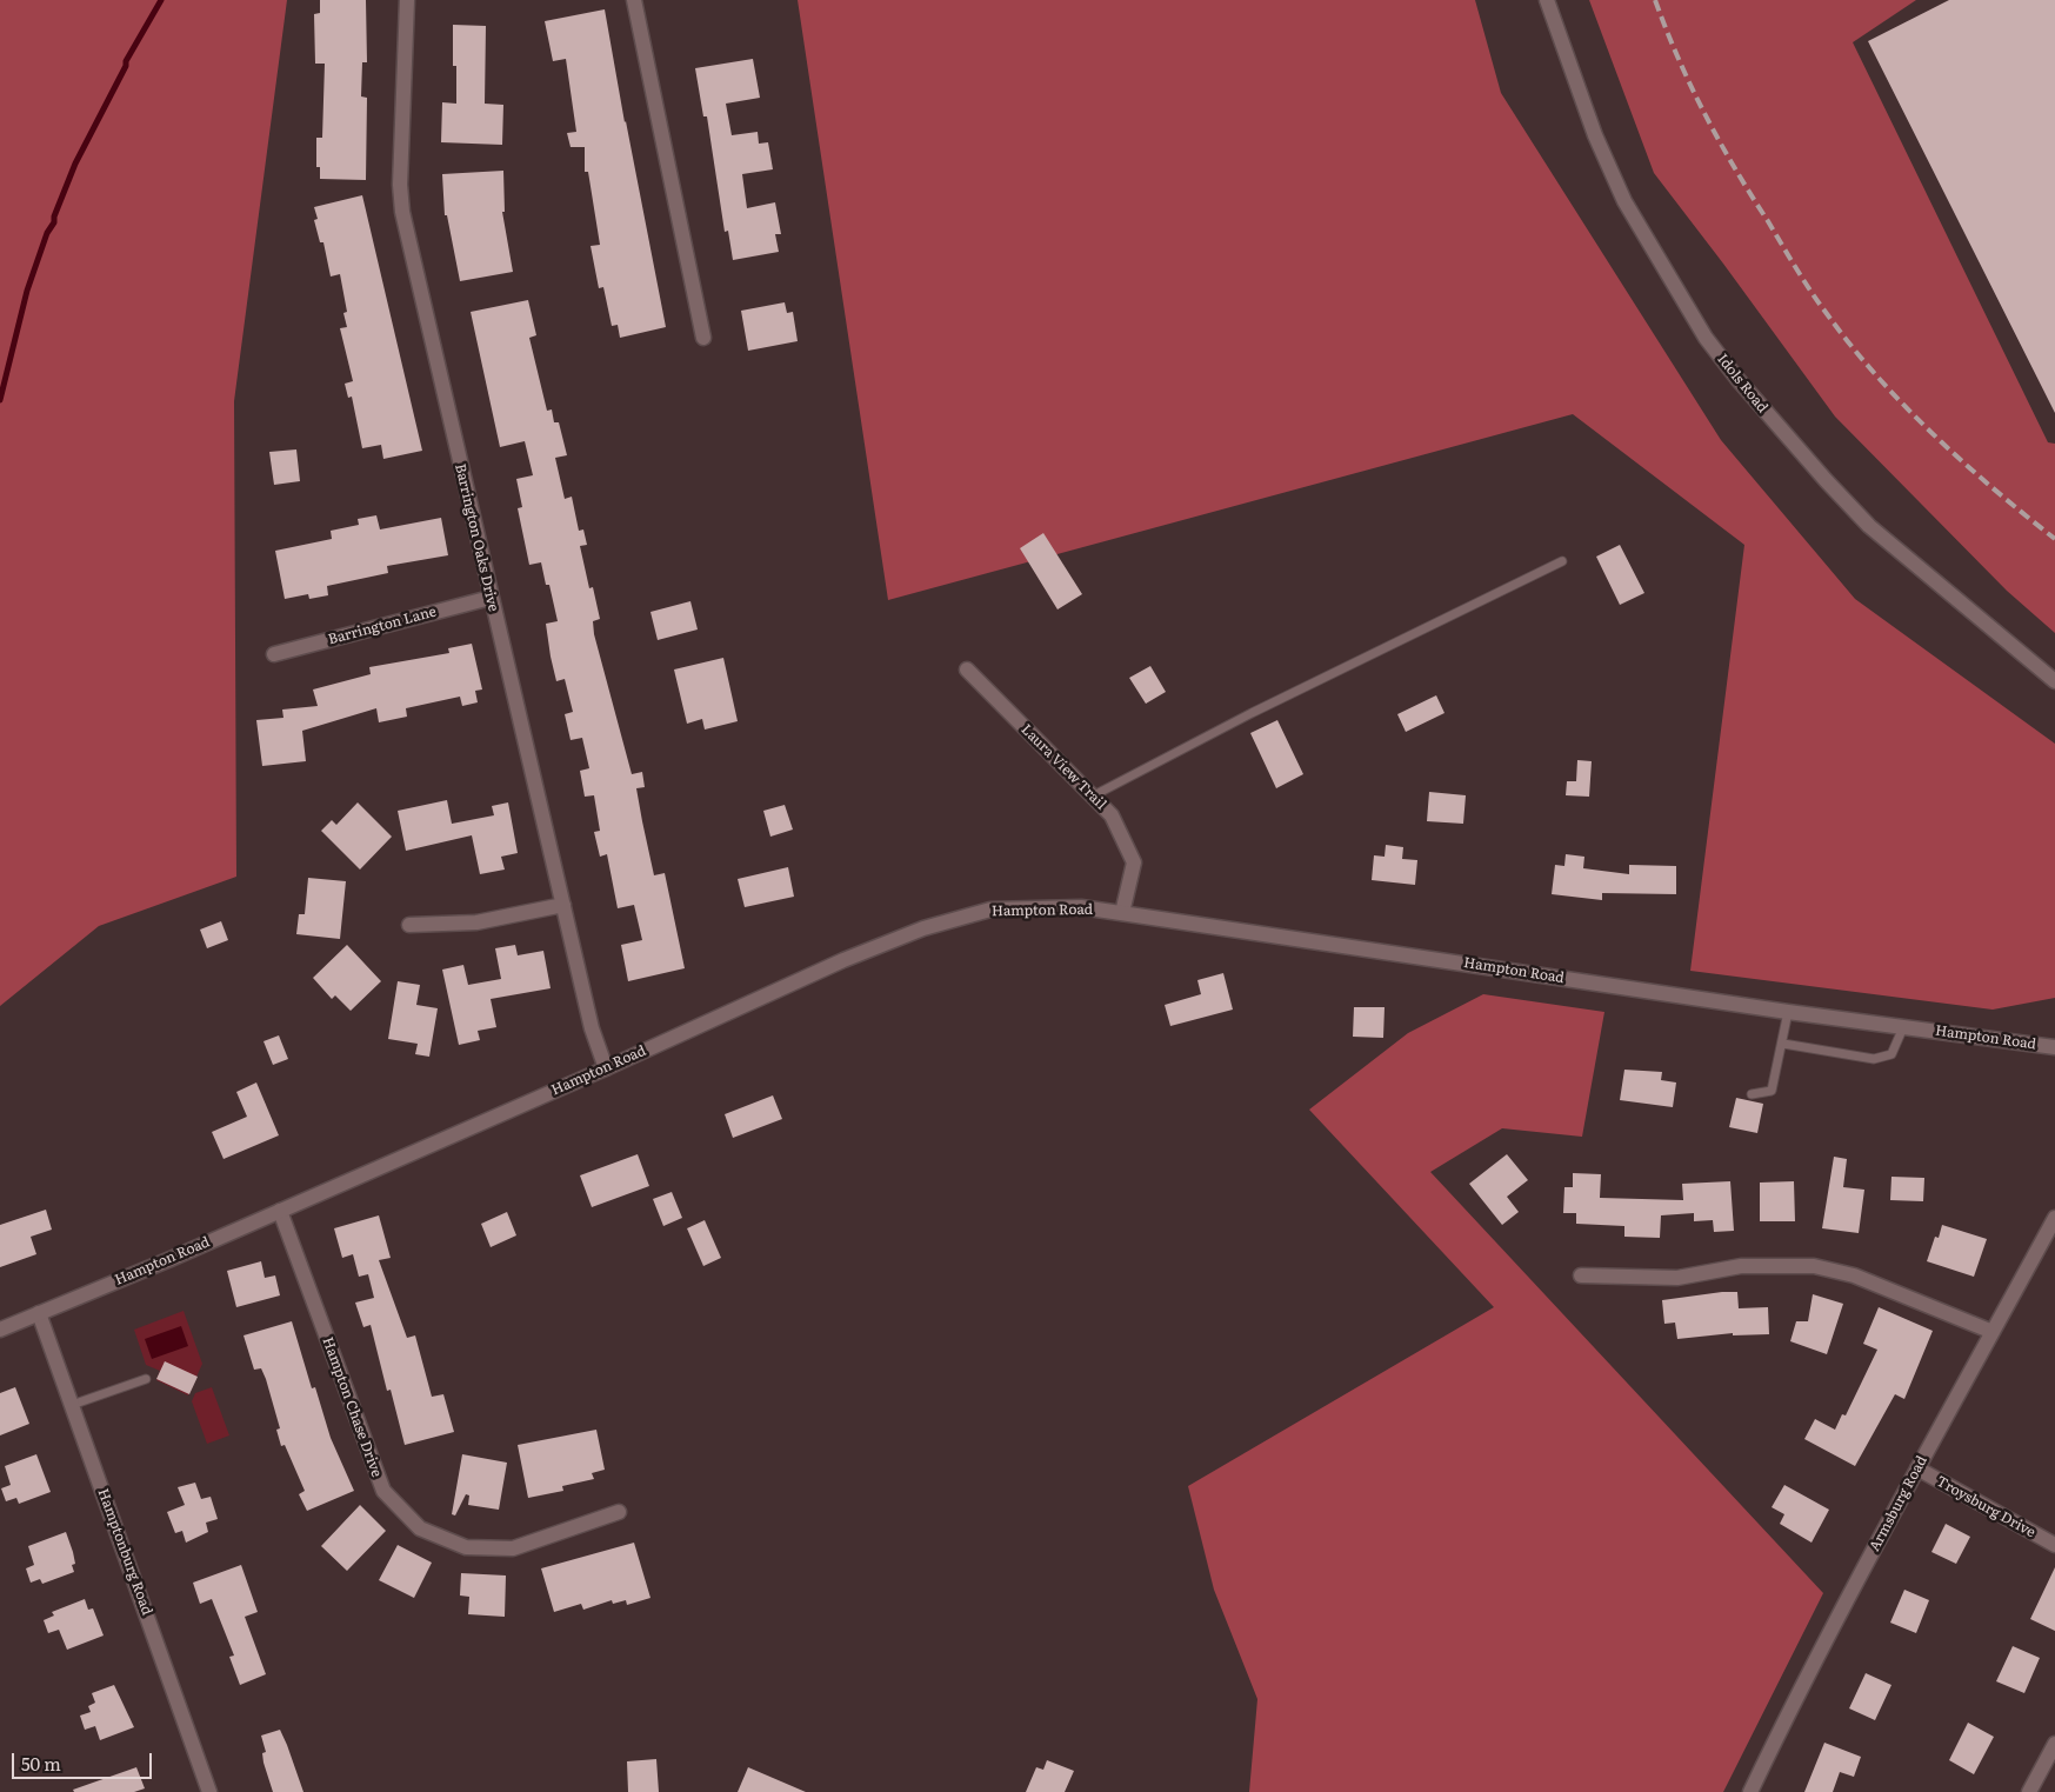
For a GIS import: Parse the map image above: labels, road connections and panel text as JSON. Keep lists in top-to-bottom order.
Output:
{
  "streets": {
    "street": [
      "Idols Road",
      "Barrington Oaks Drive",
      "Barrington Lane",
      "Laura View Trail",
      "Hampton Road",
      "Hampton Chase Drive",
      "Armsburg Road",
      "Troysburg Drive",
      "Hamptonburg Road"
    ]
  },
  "crossings": [
    ["Barrington Oaks Drive", "Barrington Lane"],
    ["Barrington Oaks Drive", "Hampton Road"],
    ["Laura View Trail", "Hampton Road"],
    ["Hampton Road", "Hampton Chase Drive"],
    ["Hampton Road", "Hamptonburg Road"],
    ["Armsburg Road", "Troysburg Drive"]
  ],
  "scale_bar": "50 m"
}
